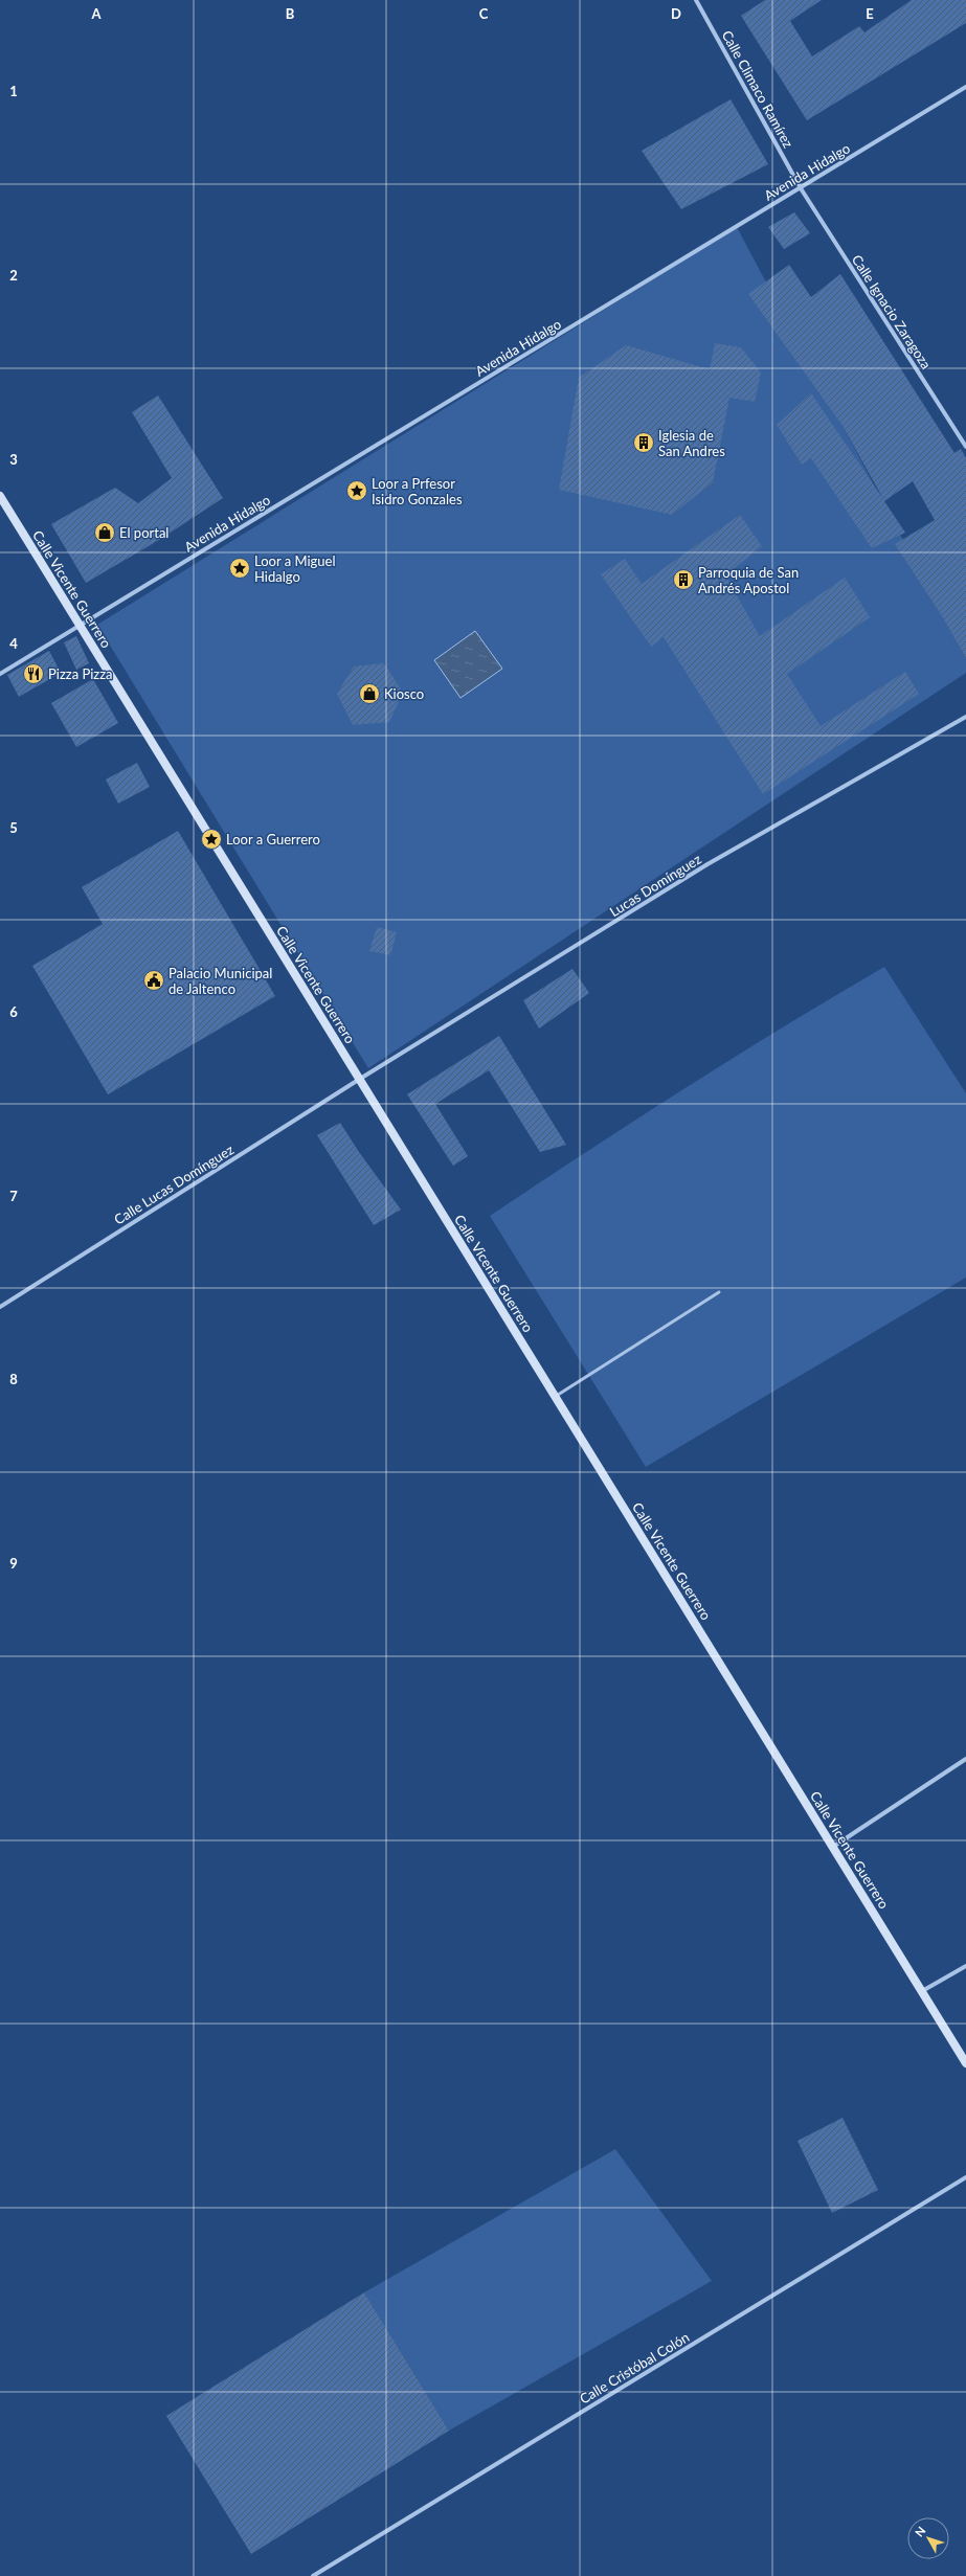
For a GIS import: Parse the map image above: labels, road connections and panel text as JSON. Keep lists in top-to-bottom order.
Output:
{
  "streets": {
    "street": [
      "Calle Climaco Ramírez",
      "Avenida Hidalgo",
      "Calle Ignacio Zaragoza",
      "Calle Vicente Guerrero",
      "Lucas Domínguez",
      "Calle Lucas Domínguez",
      "Calle Cristóbal Colón"
    ]
  },
  "crossings": [
    ["Calle Climaco Ramírez", "Avenida Hidalgo"],
    ["Calle Climaco Ramírez", "Calle Ignacio Zaragoza"],
    ["Avenida Hidalgo", "Calle Ignacio Zaragoza"],
    ["Avenida Hidalgo", "Calle Vicente Guerrero"],
    ["Calle Vicente Guerrero", "Lucas Domínguez"],
    ["Calle Vicente Guerrero", "Calle Lucas Domínguez"],
    ["Lucas Domínguez", "Calle Lucas Domínguez"]
  ],
  "places": {
    "building": ["Iglesia de San Andres", "Parroquia de San Andrés Apostol"],
    "place": ["Loor a Prfesor Isidro Gonzales", "Loor a Miguel Hidalgo", "Loor a Guerrero"],
    "shop": ["El portal", "Kiosco"],
    "restaurant": ["Pizza Pizza"],
    "public building": ["Palacio Municipal de Jaltenco"]
  },
  "north": "top left",
  "grid": {
    "columns": [
      "A",
      "B",
      "C",
      "D",
      "E"
    ],
    "rows": [
      "1",
      "2",
      "3",
      "4",
      "5",
      "6",
      "7",
      "8",
      "9"
    ]
  }
}
